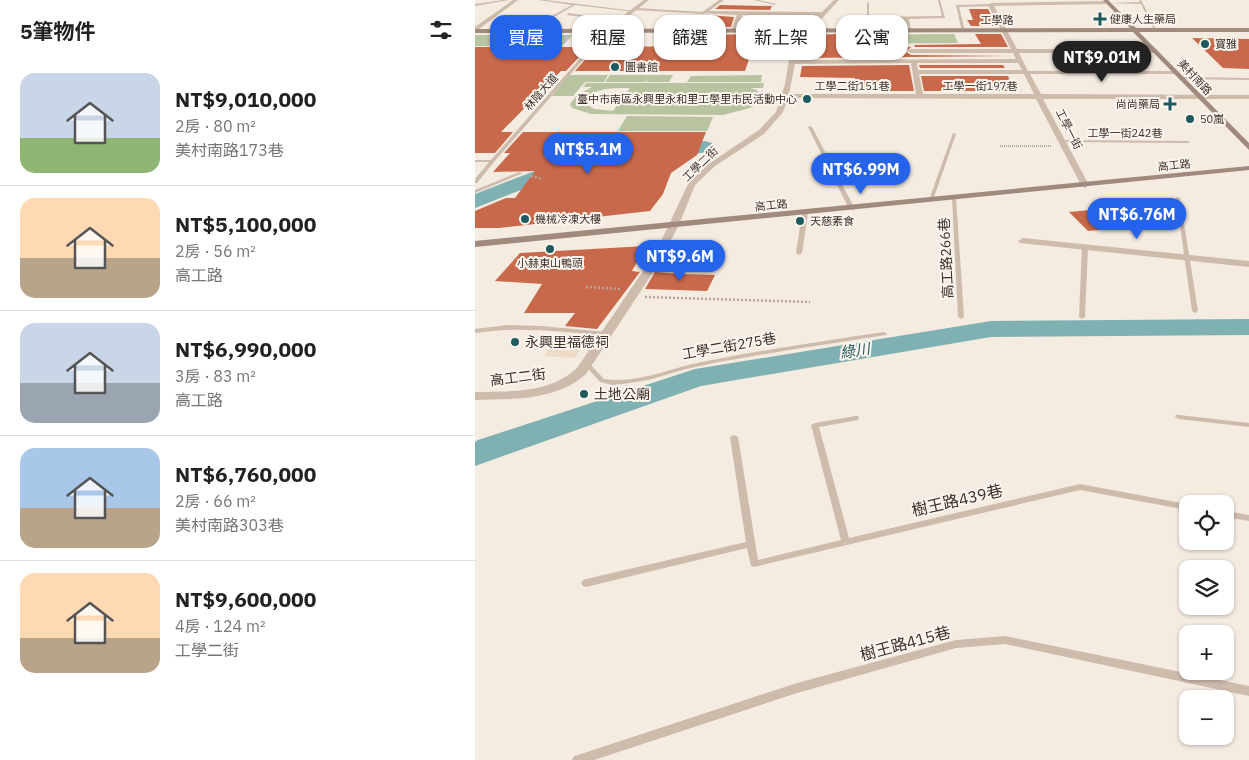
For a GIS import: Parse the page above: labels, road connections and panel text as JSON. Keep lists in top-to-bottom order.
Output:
{
  "streets": {
    "street": [
      "工學路",
      "美村南路",
      "工學二街151巷",
      "工學一街197巷",
      "工學一街",
      "工學二街",
      "高工路",
      "高工二街"
    ],
    "lane": [
      "林陰大道",
      "工學一街242巷",
      "高工路266巷",
      "工學二街275巷",
      "樹王路439巷",
      "樹王路415巷"
    ]
  },
  "crossings": [
    ["工學路", "美村南路"],
    ["工學路", "工學一街"],
    ["美村南路", "工學一街197巷"],
    ["工學二街151巷", "工學一街197巷"],
    ["工學二街151巷", "工學二街"],
    ["工學一街197巷", "工學一街"],
    ["工學一街", "工學一街242巷"],
    ["工學一街", "高工路"],
    ["工學二街", "高工路"],
    ["工學二街", "工學二街275巷"],
    ["工學二街", "高工二街"],
    ["高工路", "高工路266巷"],
    ["工學二街275巷", "高工二街"]
  ],
  "water": ["綠川"],
  "places": {
    "health": ["健康人生藥局", "尚尚藥局"],
    "other": [
      "寶雅",
      "圖書館",
      "臺中市南區永興里永和里工學里市民活動中心",
      "50嵐",
      "機械冷凍大樓",
      "天慈素食",
      "小赫東山鴨頭",
      "永興里福德祠",
      "土地公廟"
    ]
  },
  "page": {
    "heading": "5筆物件",
    "chip": [
      "買屋",
      "租屋",
      "篩選",
      "新上架",
      "公寓"
    ],
    "price": [
      "NT$9.01M",
      "NT$5.1M",
      "NT$6.99M",
      "NT$6.76M",
      "NT$9.6M"
    ],
    "list": [
      {
        "name": "NT$9,010,000",
        "note": "2房 · 80 m² · 美村南路173巷"
      },
      {
        "name": "NT$5,100,000",
        "note": "2房 · 56 m² · 高工路"
      },
      {
        "name": "NT$6,990,000",
        "note": "3房 · 83 m² · 高工路"
      },
      {
        "name": "NT$6,760,000",
        "note": "2房 · 66 m² · 美村南路303巷"
      },
      {
        "name": "NT$9,600,000",
        "note": "4房 · 124 m² · 工學二街"
      }
    ],
    "map_buttons": ["+", "−"]
  }
}
